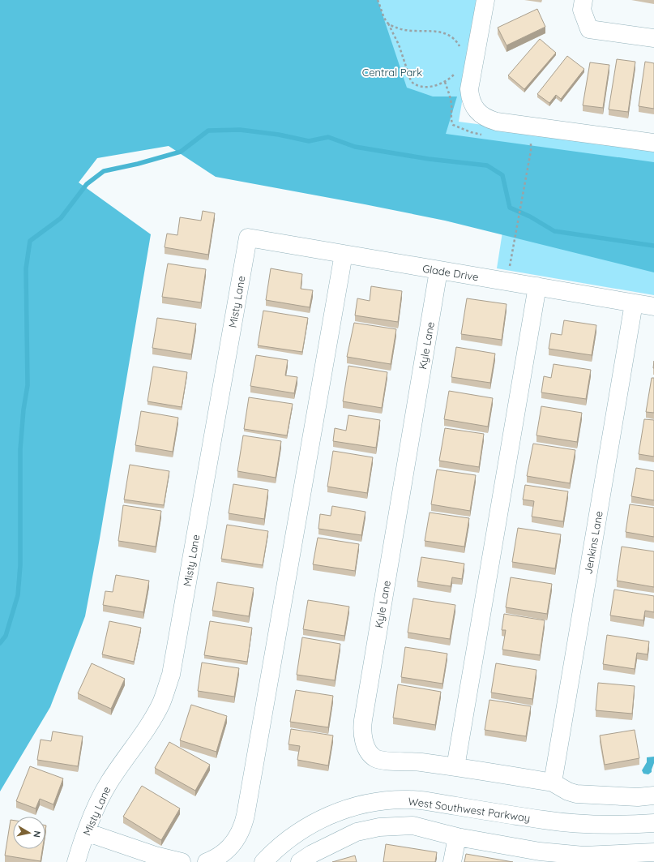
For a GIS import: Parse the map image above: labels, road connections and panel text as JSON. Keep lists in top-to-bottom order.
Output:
{
  "streets": {
    "street": [
      "Glade Drive",
      "Misty Lane",
      "Kyle Lane",
      "Jenkins Lane",
      "West Southwest Parkway"
    ]
  },
  "crossings": [
    ["Glade Drive", "Misty Lane"],
    ["Glade Drive", "Kyle Lane"],
    ["Glade Drive", "Jenkins Lane"],
    ["Kyle Lane", "Jenkins Lane"]
  ],
  "parks": ["Central Park"],
  "north": "right"
}
